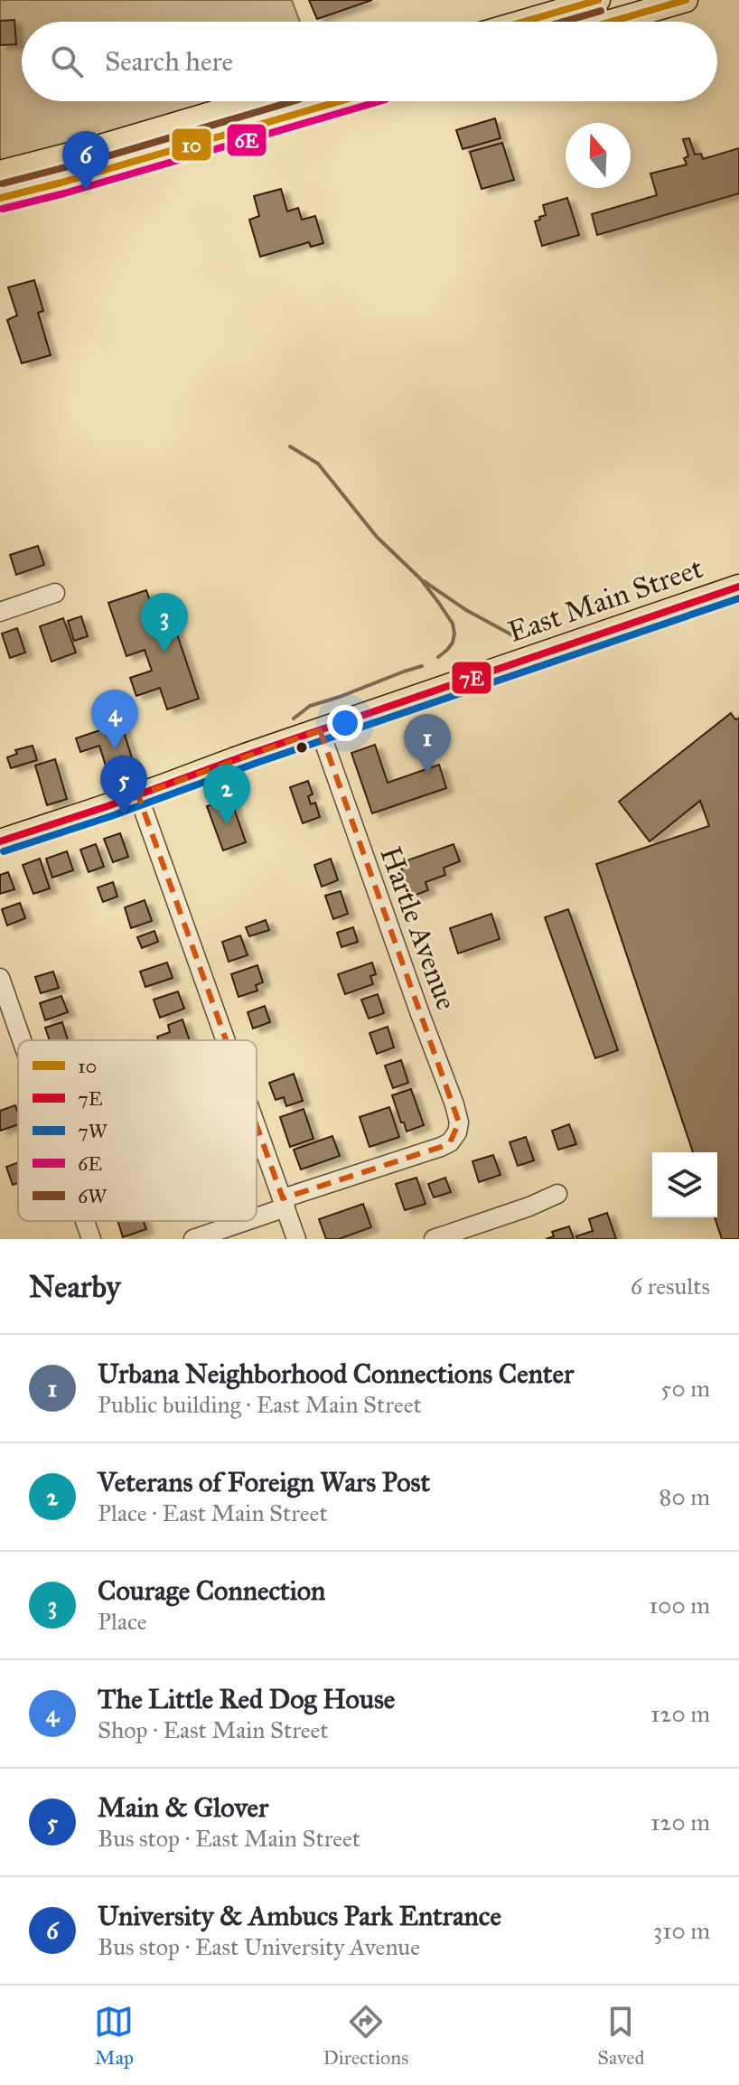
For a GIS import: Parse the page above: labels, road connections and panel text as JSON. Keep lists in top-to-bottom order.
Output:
{
  "streets": {
    "main road": ["East Main Street"],
    "street": ["Hartle Avenue"]
  },
  "crossings": [
    ["East Main Street", "Hartle Avenue"]
  ],
  "lines": [
    "transit line 10",
    "transit line 6W",
    "transit line 6E",
    "transit line 7E",
    "transit line 7W"
  ],
  "legend": [
    "10",
    "7E",
    "7W",
    "6E",
    "6W"
  ],
  "north": "top",
  "page": {
    "search": "Search here",
    "pins": [
      "6",
      "3",
      "4",
      "1",
      "5",
      "2"
    ],
    "heading": ["Nearby", "6 results"],
    "list": [
      {
        "mark": "1",
        "name": "Urbana Neighborhood Connections Center",
        "note": "Public building · East Main Street",
        "value": "50 m"
      },
      {
        "mark": "2",
        "name": "Veterans of Foreign Wars Post",
        "note": "Place · East Main Street",
        "value": "80 m"
      },
      {
        "mark": "3",
        "name": "Courage Connection",
        "note": "Place",
        "value": "100 m"
      },
      {
        "mark": "4",
        "name": "The Little Red Dog House",
        "note": "Shop · East Main Street",
        "value": "120 m"
      },
      {
        "mark": "5",
        "name": "Main & Glover",
        "note": "Bus stop · East Main Street",
        "value": "120 m"
      },
      {
        "mark": "6",
        "name": "University & Ambucs Park Entrance",
        "note": "Bus stop · East University Avenue",
        "value": "310 m"
      }
    ],
    "nav": ["Map", "Directions", "Saved"]
  }
}
